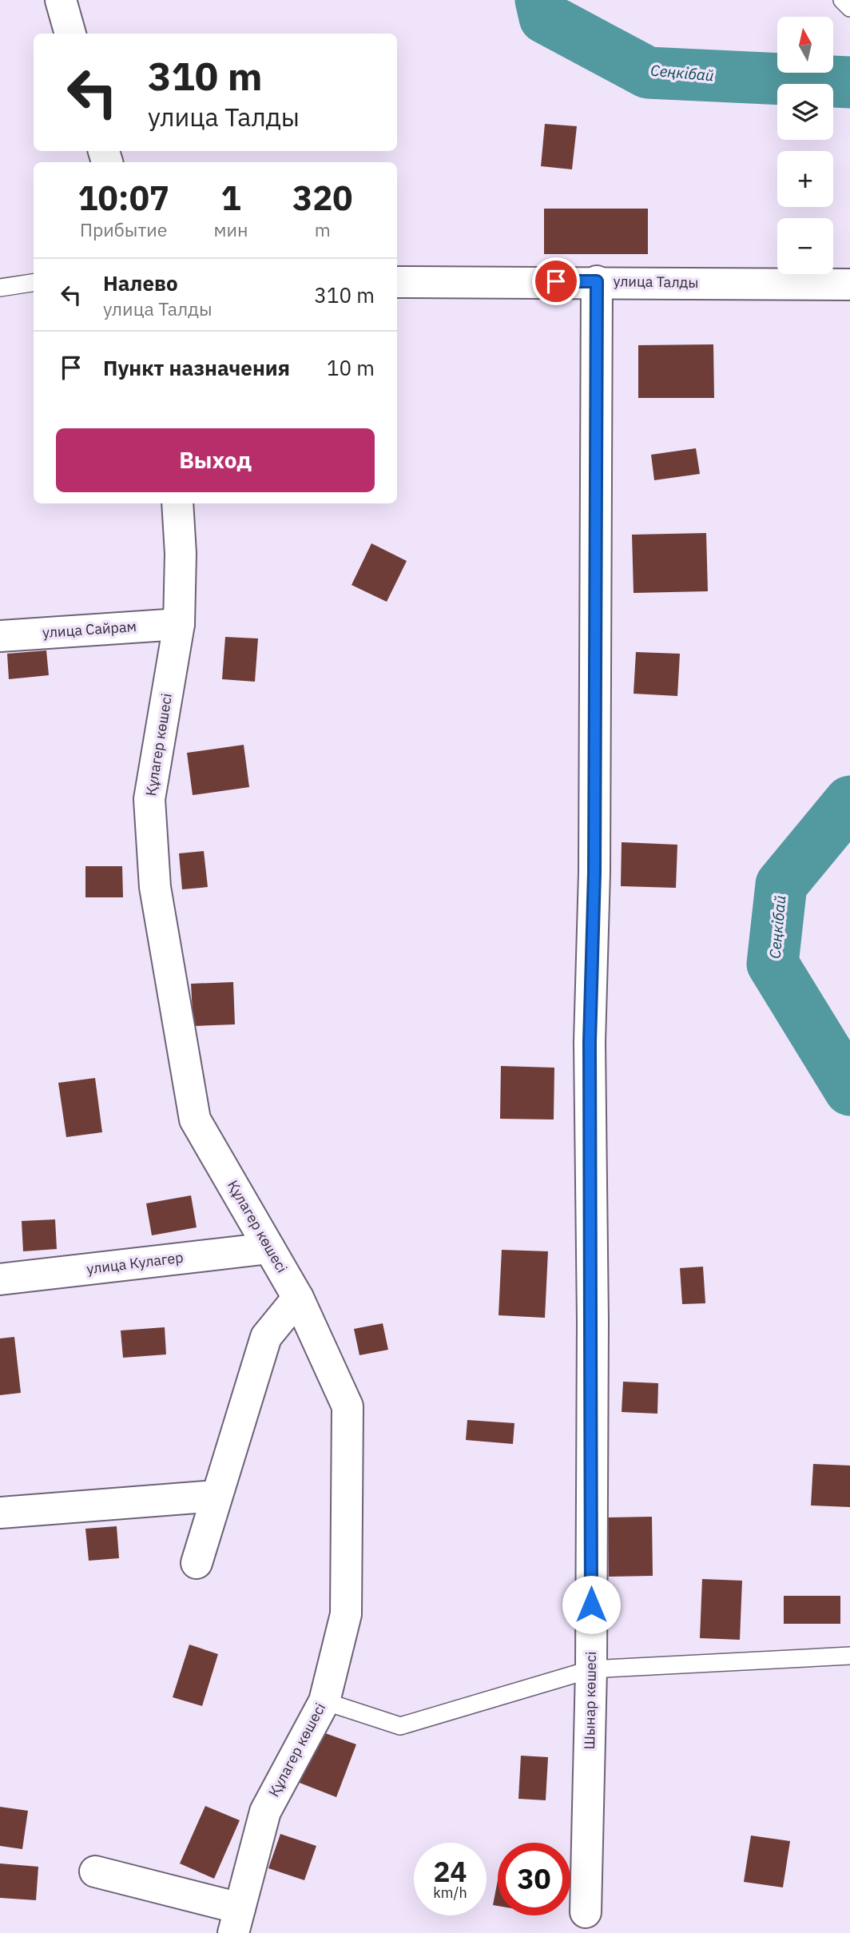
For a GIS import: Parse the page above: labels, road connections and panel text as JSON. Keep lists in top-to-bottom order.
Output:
{
  "streets": {
    "street": [
      "улица Талды",
      "улица Сайрам",
      "Құлагер көшесі",
      "улица Кулагер",
      "Шынар көшесі"
    ]
  },
  "crossings": [
    ["улица Талды", "Шынар көшесі"],
    ["улица Сайрам", "Құлагер көшесі"],
    ["Құлагер көшесі", "улица Кулагер"]
  ],
  "water": ["Сеңкібай"],
  "north": "top",
  "page": {
    "map_buttons": ["+", "−"],
    "turn": ["310 m", "улица Талды"],
    "eta": [
      "10:07",
      "Прибытие",
      "1",
      "мин",
      "320",
      "m"
    ],
    "list": [
      {
        "name": "Налево",
        "note": "улица Талды",
        "value": "310 m"
      },
      {
        "name": "Пункт назначения",
        "value": "10 m"
      }
    ],
    "buttons": "Выход",
    "speed": "24 km/h",
    "limit": "30"
  }
}
